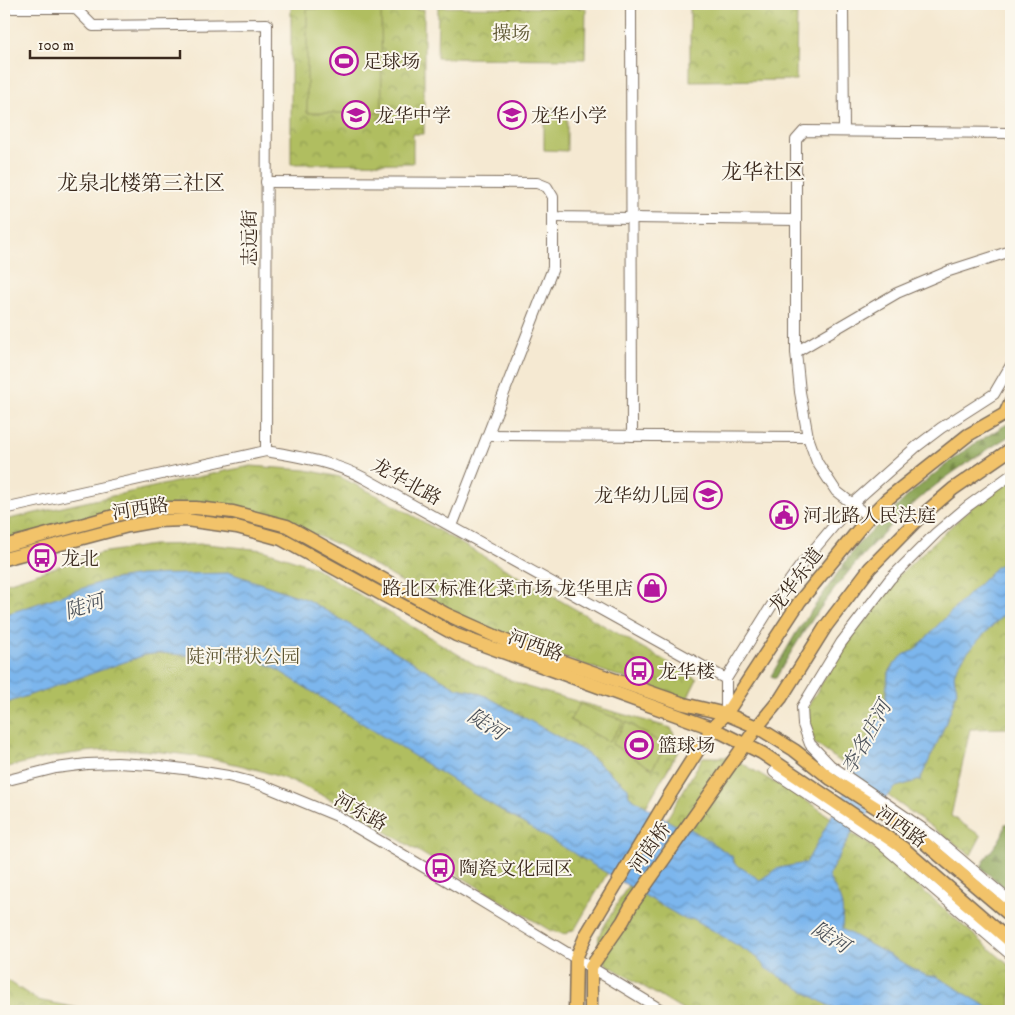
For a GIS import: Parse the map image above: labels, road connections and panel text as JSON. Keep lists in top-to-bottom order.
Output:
{
  "streets": {
    "main road": ["河西路", "龙华东道", "河茵桥"],
    "street": ["志远街", "龙华北路", "河东路"]
  },
  "crossings": [
    ["志远街", "龙华北路"],
    ["河西路", "龙华东道"],
    ["河西路", "河茵桥"],
    ["龙华东道", "河茵桥"],
    ["河东路", "河茵桥"]
  ],
  "districts": ["龙华社区", "龙泉北楼第三社区"],
  "water": ["陡河", "李各庄河"],
  "parks": ["操场", "陡河带状公园"],
  "places": {
    "sports": ["足球场", "篮球场"],
    "school or university": ["龙华中学", "龙华小学", "龙华幼儿园"],
    "public building": ["河北路人民法庭"],
    "bus stop": ["龙北", "龙华楼", "陶瓷文化园区"],
    "shop": ["路北区标准化菜市场 龙华里店"]
  },
  "scale_bar": "100 m"
}
